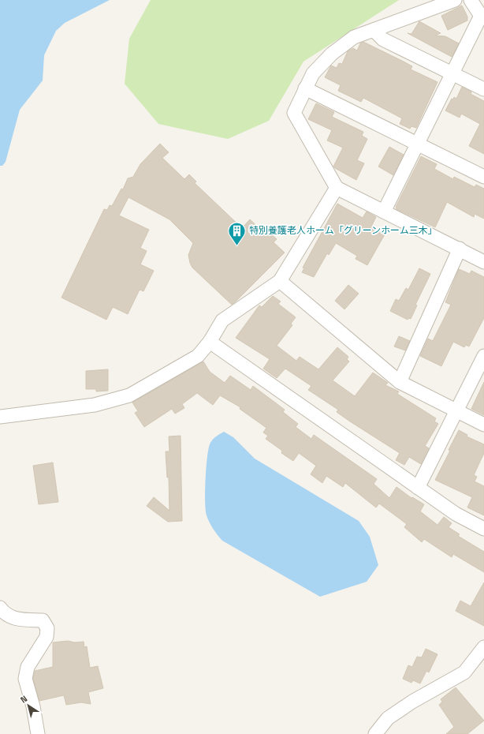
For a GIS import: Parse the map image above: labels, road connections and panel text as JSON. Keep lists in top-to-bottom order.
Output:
{
  "places": {
    "building": ["特別養護老人ホーム「グリーンホーム三木」"]
  },
  "north": "top left"
}
